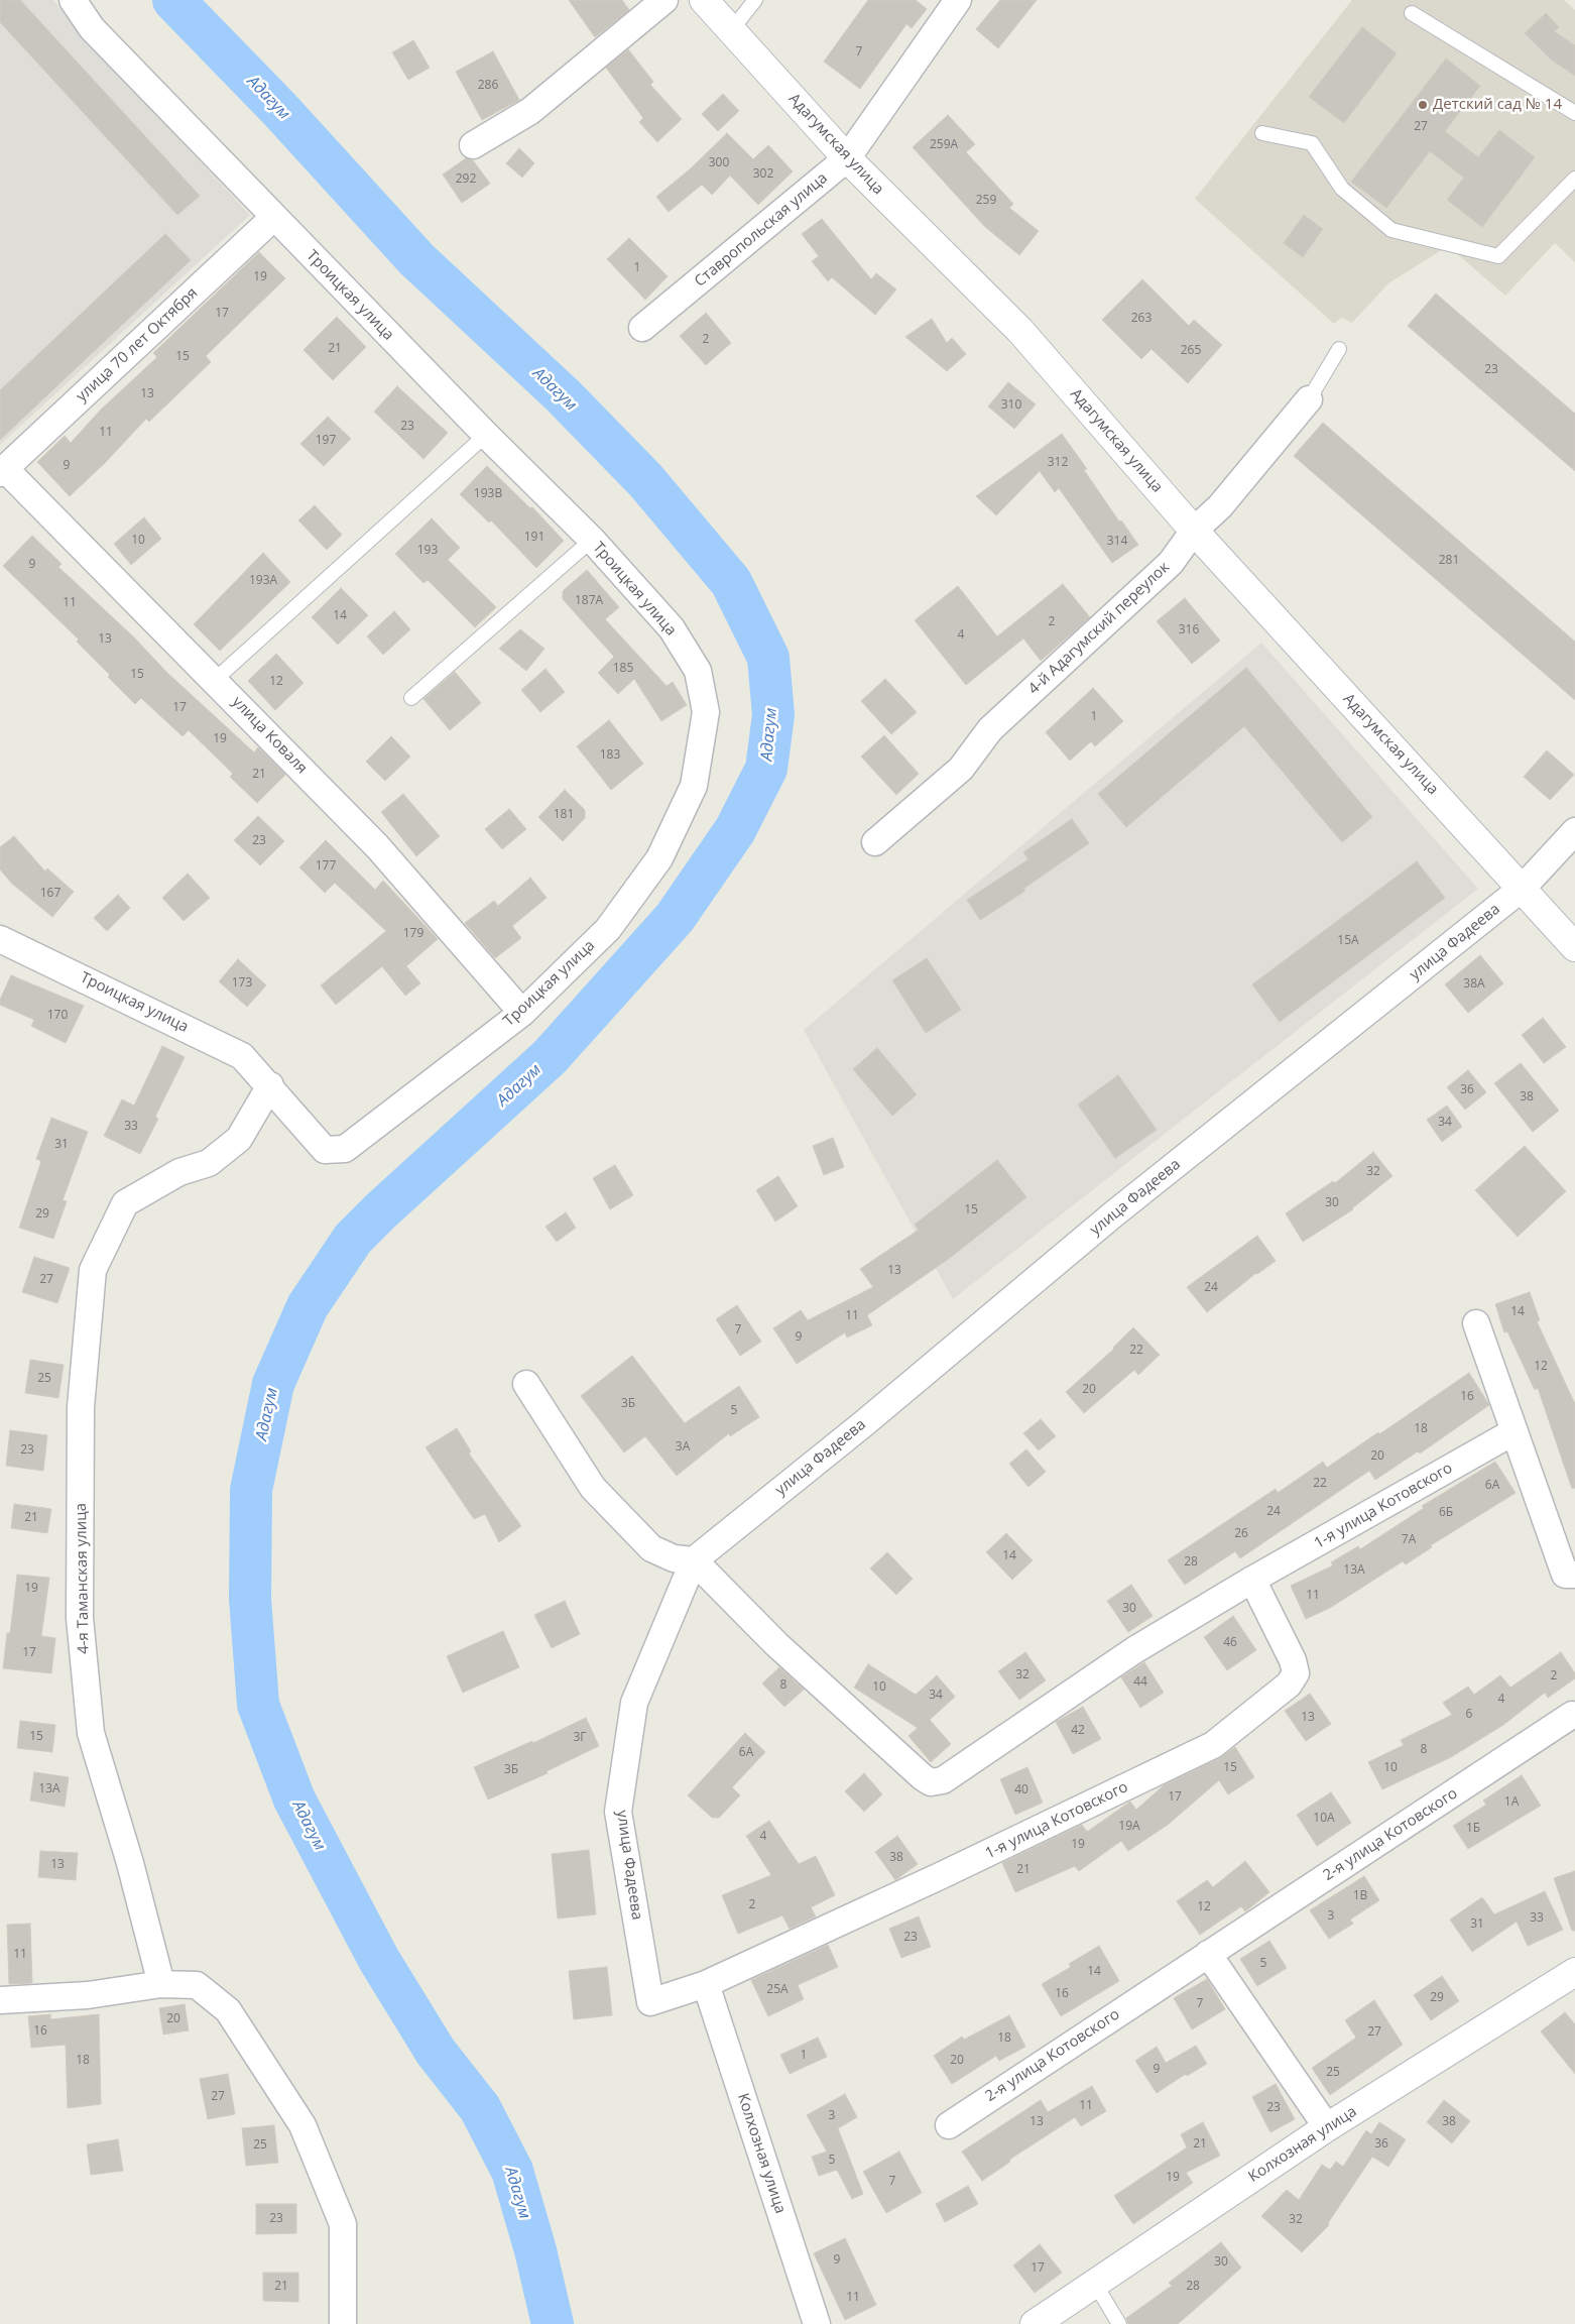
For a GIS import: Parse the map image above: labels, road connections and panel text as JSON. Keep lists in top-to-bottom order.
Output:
{
  "streets": {
    "main road": ["Адагумская улица", "Колхозная улица"],
    "street": [
      "Ставропольская улица",
      "Троицкая улица",
      "улица 70 лет Октября",
      "4-й Адагумский переулок",
      "улица Коваля",
      "улица Фадеева",
      "1-я улица Котовского",
      "4-я Таманская улица",
      "2-я улица Котовского"
    ]
  },
  "crossings": [
    ["Адагумская улица", "Ставропольская улица"],
    ["Адагумская улица", "4-й Адагумский переулок"],
    ["Адагумская улица", "улица Фадеева"],
    ["Троицкая улица", "улица 70 лет Октября"],
    ["Троицкая улица", "улица Коваля"],
    ["Троицкая улица", "4-я Таманская улица"],
    ["улица 70 лет Октября", "улица Коваля"],
    ["улица Фадеева", "1-я улица Котовского"],
    ["улица Фадеева", "Колхозная улица"],
    ["1-я улица Котовского", "Колхозная улица"]
  ],
  "water": ["Адагум"],
  "places": ["Детский сад № 14"],
  "house_numbers": [
    "7",
    "286",
    "27",
    "259А",
    "300",
    "302",
    "292",
    "259",
    "1",
    "19",
    "17",
    "263",
    "2",
    "21",
    "265",
    "15",
    "23",
    "13",
    "310",
    "23",
    "11",
    "197",
    "312",
    "9",
    "193В",
    "191",
    "10",
    "314",
    "193",
    "281",
    "9",
    "193А",
    "187А",
    "11",
    "14",
    "2",
    "316",
    "4",
    "13",
    "185",
    "15",
    "12",
    "17",
    "1",
    "19",
    "183",
    "21",
    "181",
    "23",
    "177",
    "167",
    "179",
    "15А",
    "173",
    "38А",
    "170",
    "36",
    "38",
    "34",
    "33",
    "31",
    "32",
    "30",
    "15",
    "29",
    "13",
    "27",
    "24",
    "14",
    "11",
    "7",
    "9",
    "22",
    "12",
    "25",
    "20",
    "16",
    "3Б",
    "5",
    "18",
    "3А",
    "23",
    "20",
    "22",
    "6А",
    "24",
    "6Б",
    "21",
    "26",
    "7А",
    "14",
    "28",
    "13А",
    "19",
    "11",
    "30",
    "46",
    "17",
    "32",
    "2",
    "44",
    "8",
    "10",
    "34",
    "4",
    "6",
    "13",
    "42",
    "15",
    "3Г",
    "8",
    "6А",
    "15",
    "10",
    "3Б",
    "13А",
    "40",
    "17",
    "1А",
    "10А",
    "19А",
    "1Б",
    "4",
    "19",
    "38",
    "13",
    "21",
    "1В",
    "2",
    "12",
    "3",
    "33",
    "31",
    "23",
    "11",
    "5",
    "14",
    "25А",
    "16",
    "29",
    "7",
    "20",
    "16",
    "27",
    "18",
    "1",
    "18",
    "20",
    "9",
    "25",
    "27",
    "11",
    "23",
    "3",
    "13",
    "38",
    "21",
    "36",
    "25",
    "5",
    "19",
    "7",
    "23",
    "32",
    "9",
    "30",
    "17",
    "21",
    "28",
    "11"
  ]
}
